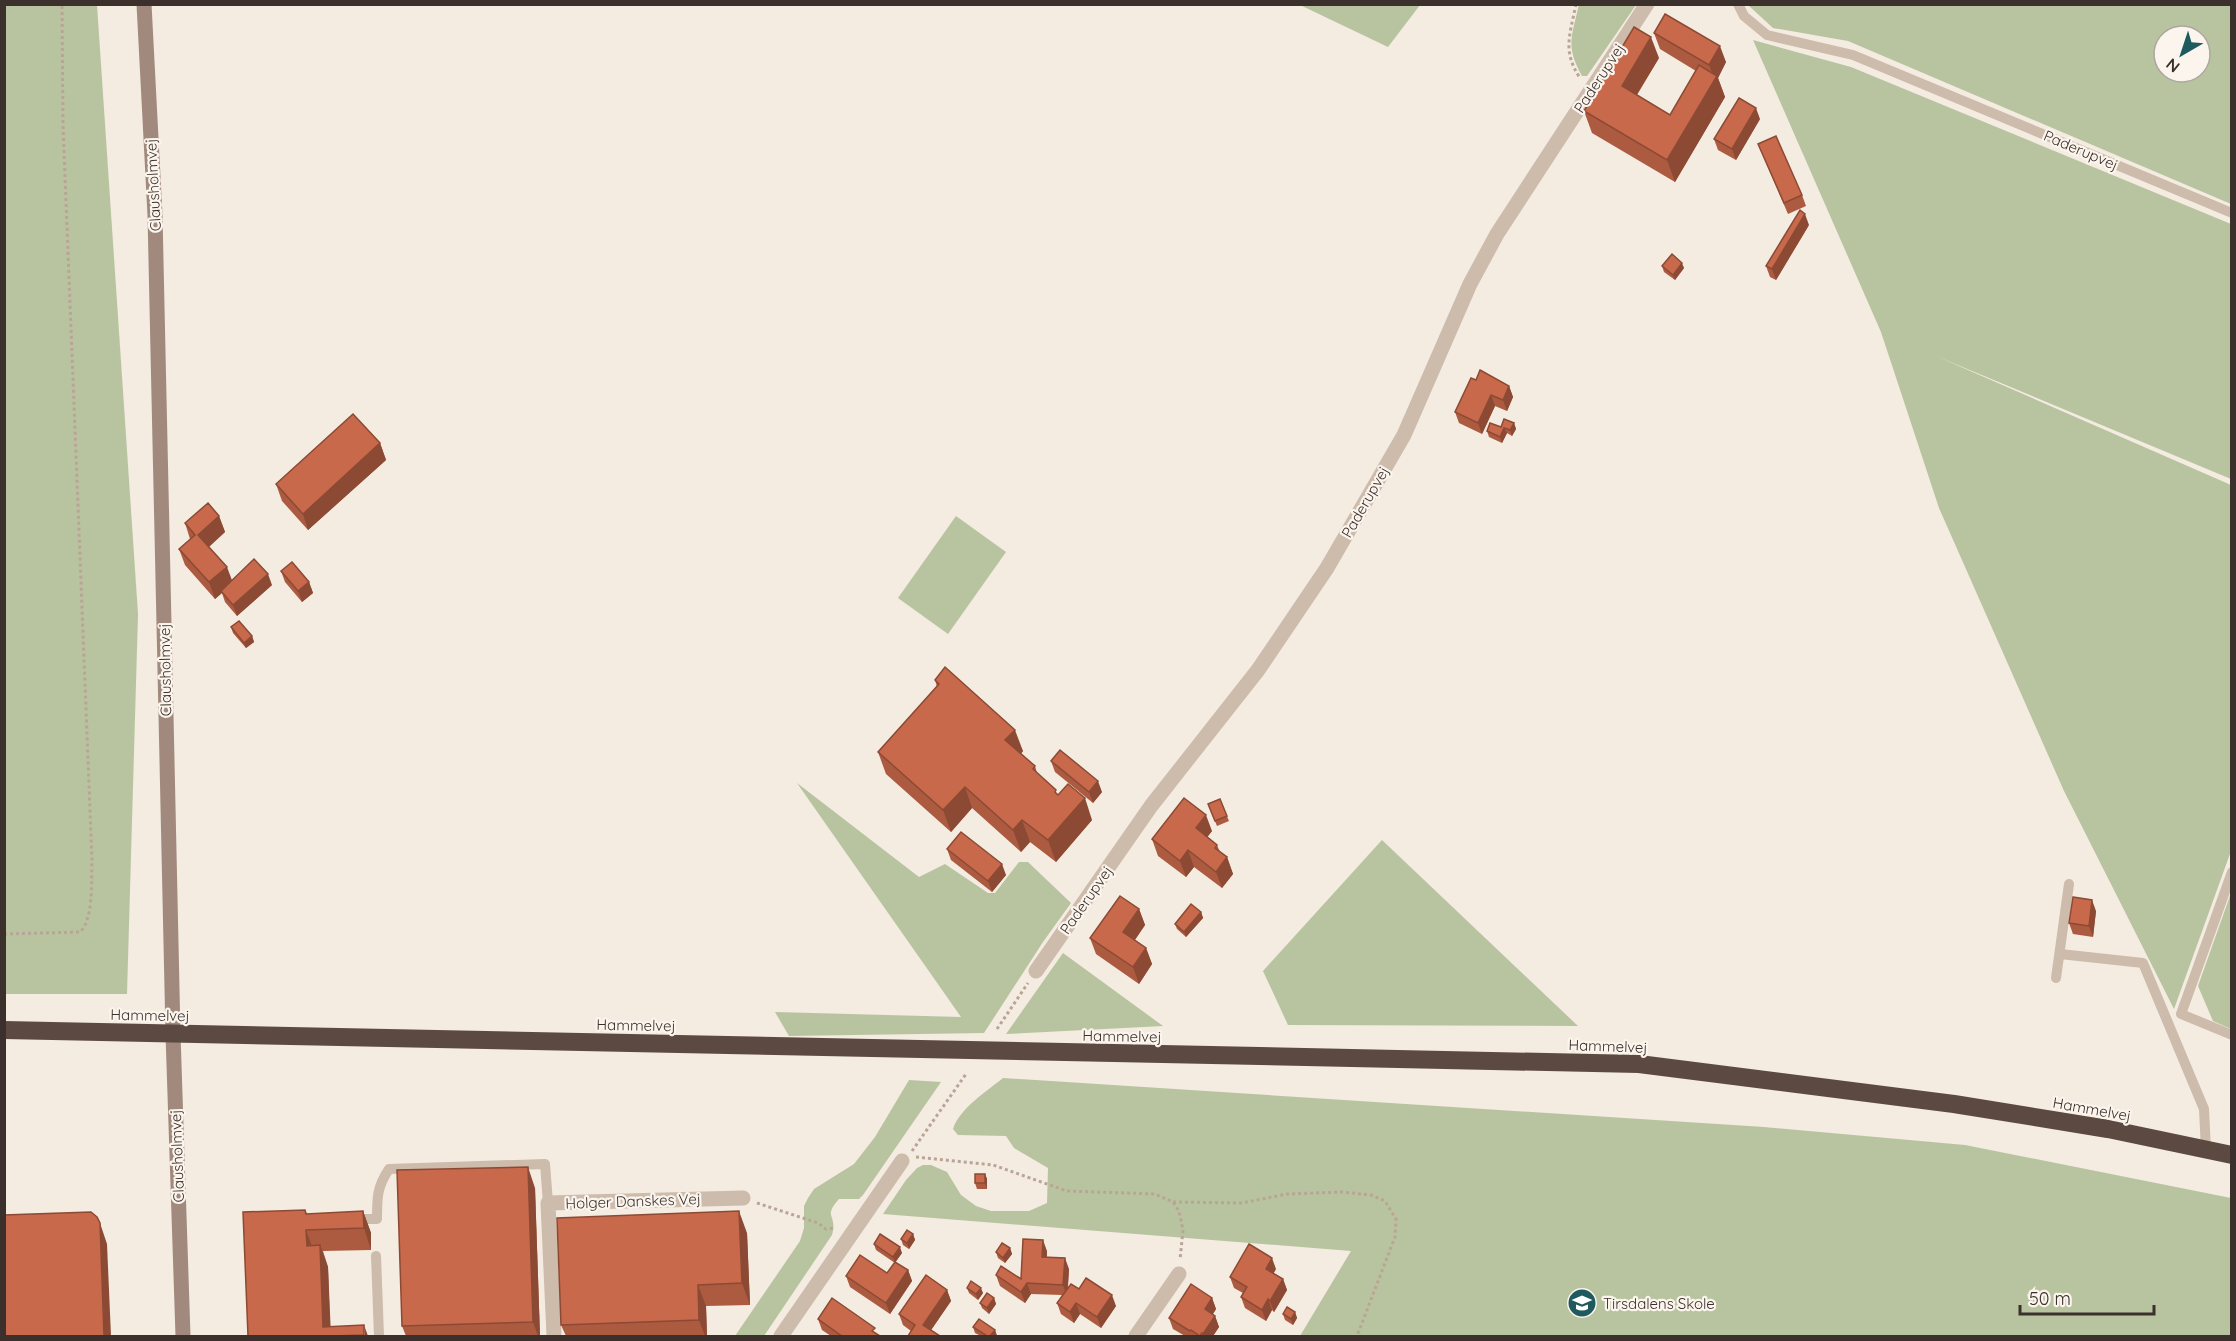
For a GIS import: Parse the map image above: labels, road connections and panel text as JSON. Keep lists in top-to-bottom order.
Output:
{
  "streets": {
    "highway": ["Hammelvej"],
    "street": ["Paderupvej", "Clausholmvej", "Holger Danskes Vej"]
  },
  "crossings": [
    ["Clausholmvej", "Hammelvej"]
  ],
  "places": {
    "school or university": ["Tirsdalens Skole"]
  },
  "scale_bar": "50 m",
  "north": "bottom left"
}
